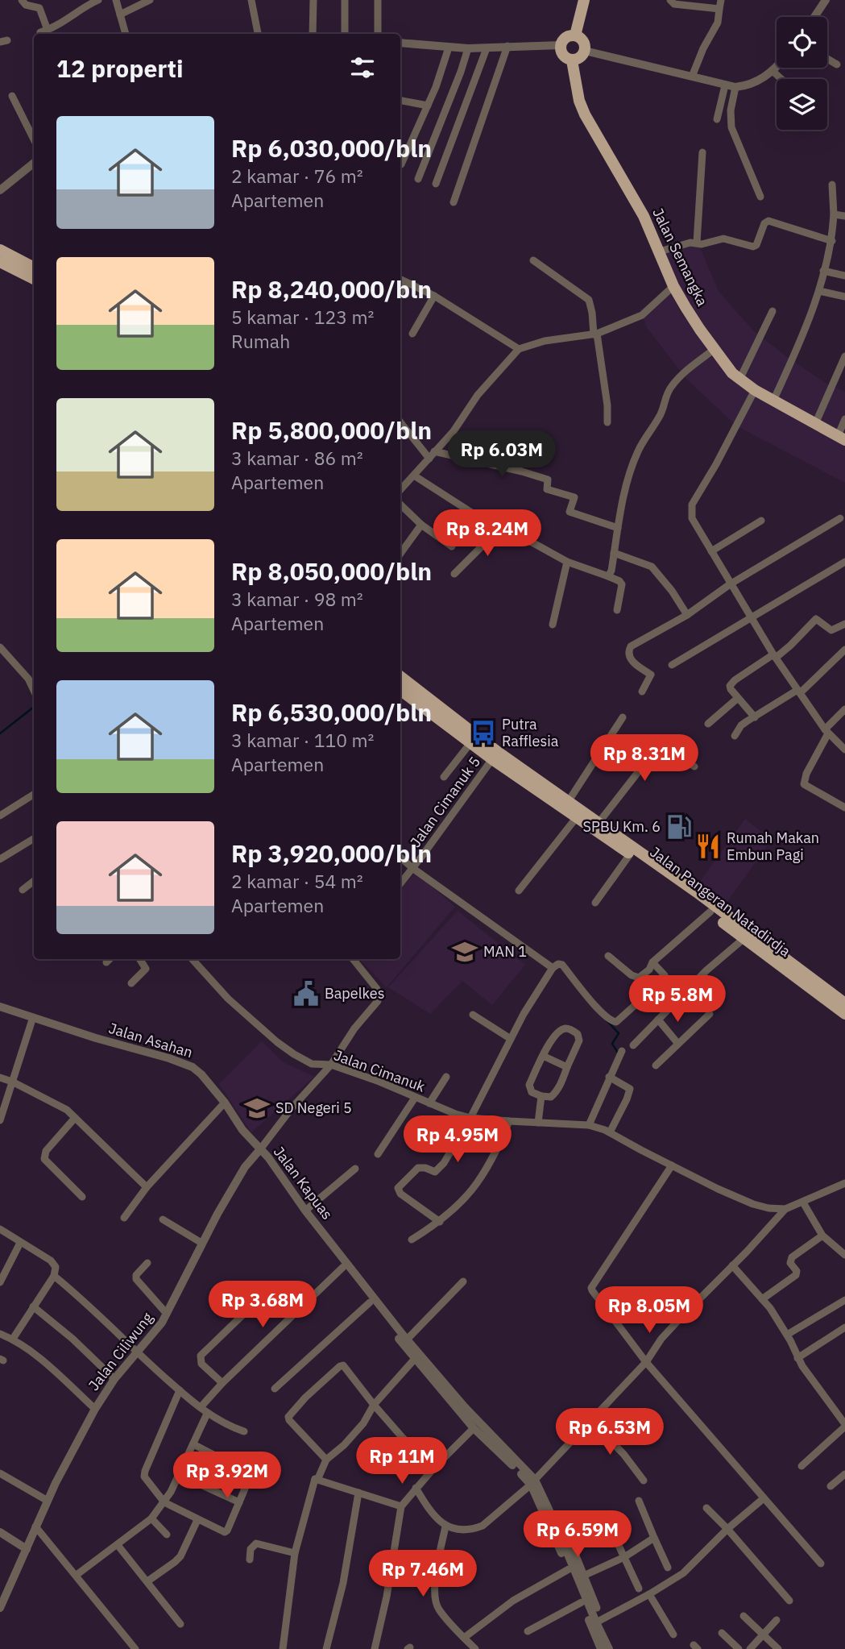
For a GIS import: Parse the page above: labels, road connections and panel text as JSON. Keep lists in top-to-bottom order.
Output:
{
  "streets": {
    "main road": ["Jalan Semangka", "Jalan Pangeran Natadirdja"],
    "street": [
      "Jalan Cimanuk 5",
      "Jalan Asahan",
      "Jalan Cimanuk",
      "Jalan Kapuas",
      "Jalan Ciliwung"
    ]
  },
  "crossings": [
    ["Jalan Cimanuk 5", "Jalan Pangeran Natadirdja"],
    ["Jalan Asahan", "Jalan Kapuas"],
    ["Jalan Asahan", "Jalan Ciliwung"],
    ["Jalan Kapuas", "Jalan Ciliwung"]
  ],
  "places": {
    "bus stop": ["Putra Rafflesia"],
    "fuel station": ["SPBU Km. 6"],
    "restaurant": ["Rumah Makan Embun Pagi"],
    "school or university": ["MAN 1", "SD Negeri 5"],
    "public building": ["Bapelkes"]
  },
  "page": {
    "heading": "12 properti",
    "list": [
      {
        "name": "Rp 6,030,000/bln",
        "note": "2 kamar · 76 m² · Apartemen"
      },
      {
        "name": "Rp 8,240,000/bln",
        "note": "5 kamar · 123 m² · Rumah"
      },
      {
        "name": "Rp 5,800,000/bln",
        "note": "3 kamar · 86 m² · Apartemen"
      },
      {
        "name": "Rp 8,050,000/bln",
        "note": "3 kamar · 98 m² · Apartemen"
      },
      {
        "name": "Rp 6,530,000/bln",
        "note": "3 kamar · 110 m² · Apartemen"
      },
      {
        "name": "Rp 3,920,000/bln",
        "note": "2 kamar · 54 m² · Apartemen"
      }
    ],
    "price": [
      "Rp 6.03M",
      "Rp 8.24M",
      "Rp 8.31M",
      "Rp 5.8M",
      "Rp 4.95M",
      "Rp 3.68M",
      "Rp 8.05M",
      "Rp 6.53M",
      "Rp 11M",
      "Rp 3.92M",
      "Rp 6.59M",
      "Rp 7.46M"
    ]
  }
}
